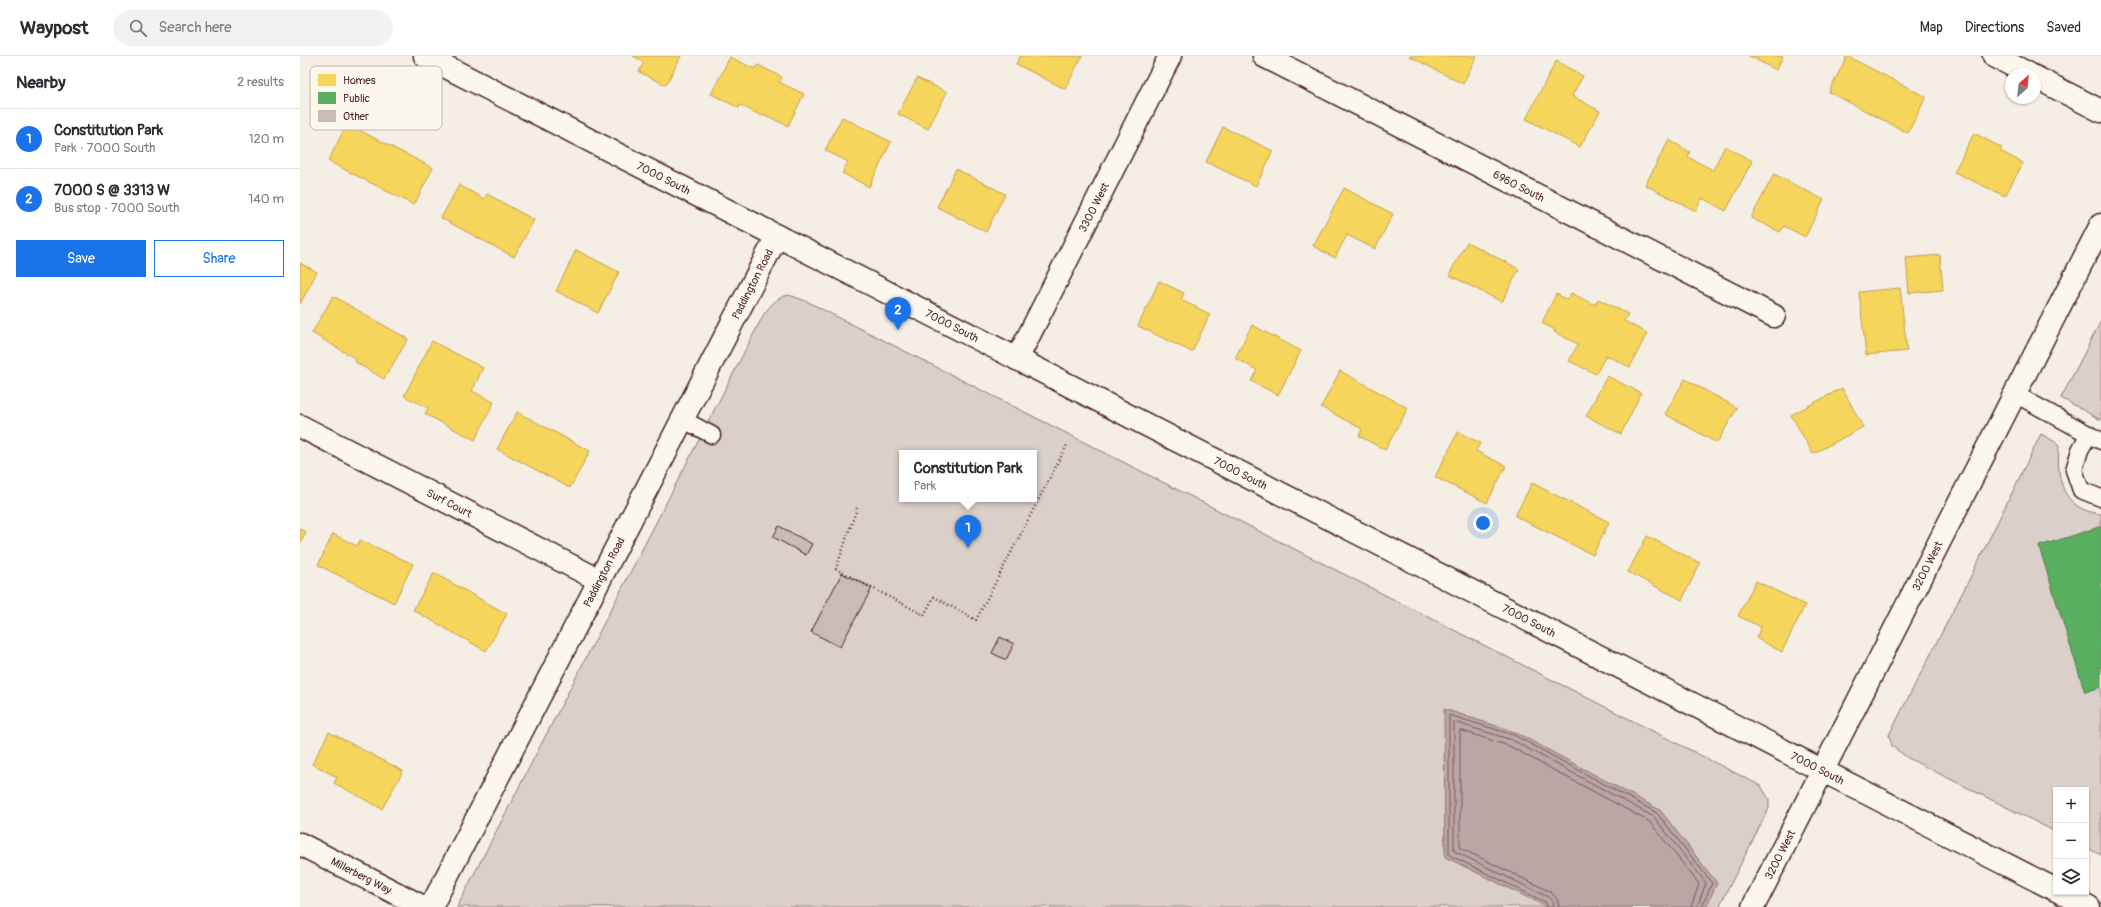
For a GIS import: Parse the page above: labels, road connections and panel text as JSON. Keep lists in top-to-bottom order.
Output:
{
  "streets": {
    "street": [
      "7000 South",
      "6960 South",
      "3300 West",
      "Paddington Road",
      "Surf Court",
      "3200 West",
      "Millerberg Way"
    ]
  },
  "crossings": [
    ["7000 South", "3300 West"],
    ["7000 South", "Paddington Road"],
    ["7000 South", "3200 West"],
    ["Paddington Road", "Surf Court"]
  ],
  "legend": ["Homes", "Public", "Other"],
  "north": "top right",
  "page": {
    "header": "Waypost",
    "search": "Search here",
    "nav": ["Map", "Directions", "Saved"],
    "heading": ["Nearby", "2 results"],
    "list": [
      {
        "mark": "1",
        "name": "Constitution Park",
        "note": "Park · 7000 South",
        "value": "120 m"
      },
      {
        "mark": "2",
        "name": "7000 S @ 3313 W",
        "note": "Bus stop · 7000 South",
        "value": "140 m"
      }
    ],
    "buttons": ["Save", "Share"],
    "pins": ["2", "1"],
    "popup": ["Constitution Park", "Park"],
    "map_buttons": ["+", "−"]
  }
}
